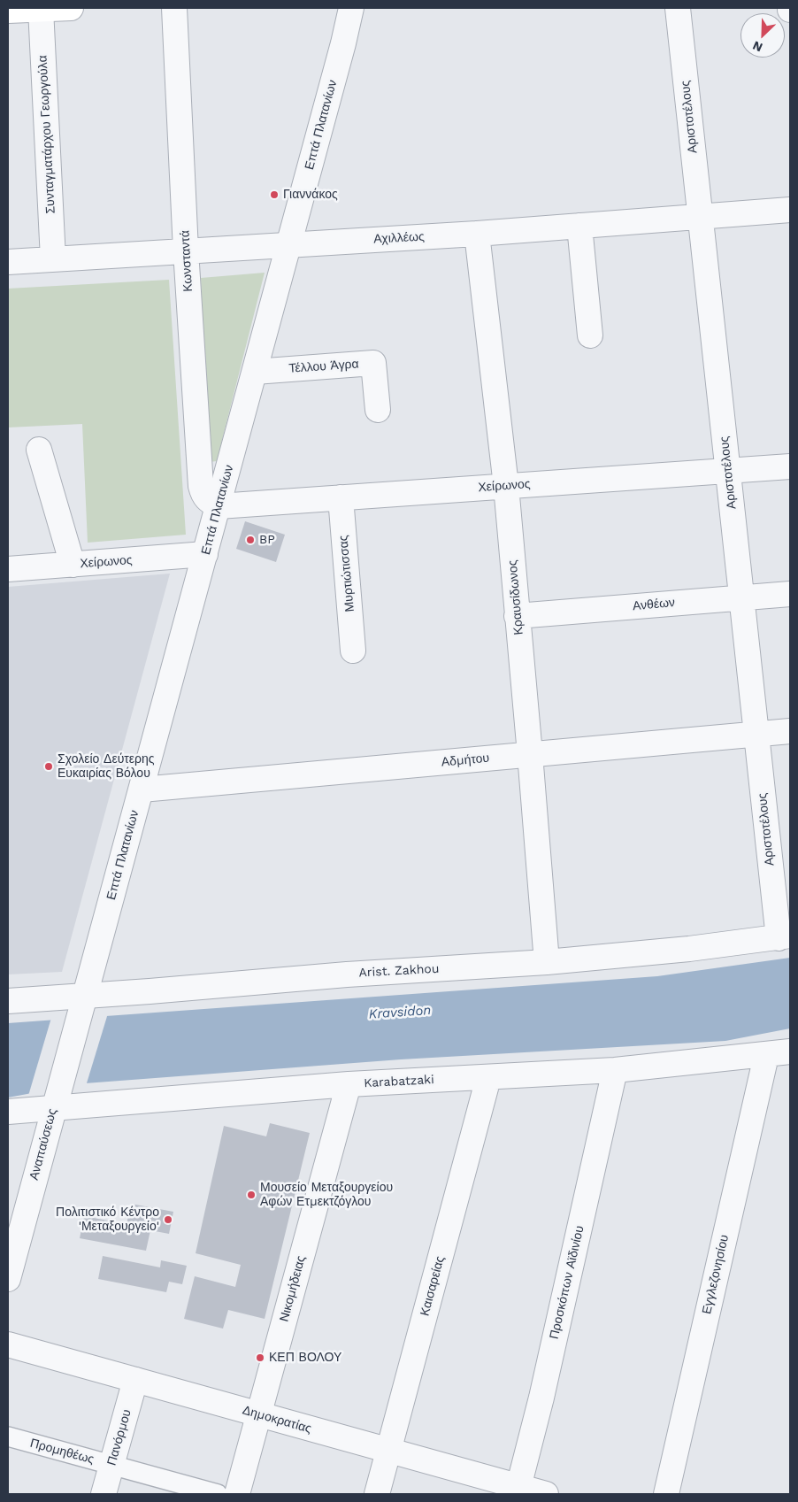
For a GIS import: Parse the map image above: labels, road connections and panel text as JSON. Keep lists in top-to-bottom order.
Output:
{
  "streets": {
    "street": [
      "Αριστοτέλους",
      "Επτά Πλατανίων",
      "Συνταγματάρχου Γεωργούλα",
      "Αχιλλέως",
      "Κωνσταντά",
      "Τέλλου Άγρα",
      "Χείρωνος",
      "Μυρτιώτισσας",
      "Κραυσίδωνος",
      "Ανθέων",
      "Αδμήτου",
      "Arist. Zakhou",
      "Karabatzaki",
      "Αναπαύσεως",
      "Εγγλεζονησίου",
      "Προσκόπων Αϊδινίου",
      "Καισαρείας",
      "Νικομήδειας",
      "Δημοκρατίας",
      "Πανόρμου",
      "Προμηθέως"
    ]
  },
  "crossings": [
    ["Αριστοτέλους", "Αχιλλέως"],
    ["Αριστοτέλους", "Χείρωνος"],
    ["Αριστοτέλους", "Ανθέων"],
    ["Αριστοτέλους", "Αδμήτου"],
    ["Αριστοτέλους", "Arist. Zakhou"],
    ["Επτά Πλατανίων", "Αχιλλέως"],
    ["Επτά Πλατανίων", "Κωνσταντά"],
    ["Επτά Πλατανίων", "Τέλλου Άγρα"],
    ["Επτά Πλατανίων", "Χείρωνος"],
    ["Επτά Πλατανίων", "Αδμήτου"],
    ["Επτά Πλατανίων", "Arist. Zakhou"],
    ["Επτά Πλατανίων", "Αναπαύσεως"],
    ["Συνταγματάρχου Γεωργούλα", "Αχιλλέως"],
    ["Αχιλλέως", "Κωνσταντά"],
    ["Αχιλλέως", "Κραυσίδωνος"],
    ["Κωνσταντά", "Χείρωνος"],
    ["Χείρωνος", "Μυρτιώτισσας"],
    ["Χείρωνος", "Κραυσίδωνος"],
    ["Κραυσίδωνος", "Ανθέων"],
    ["Κραυσίδωνος", "Αδμήτου"],
    ["Κραυσίδωνος", "Arist. Zakhou"],
    ["Arist. Zakhou", "Αναπαύσεως"],
    ["Karabatzaki", "Αναπαύσεως"],
    ["Karabatzaki", "Εγγλεζονησίου"],
    ["Karabatzaki", "Προσκόπων Αϊδινίου"],
    ["Karabatzaki", "Καισαρείας"],
    ["Karabatzaki", "Νικομήδειας"],
    ["Προσκόπων Αϊδινίου", "Δημοκρατίας"],
    ["Καισαρείας", "Δημοκρατίας"],
    ["Νικομήδειας", "Δημοκρατίας"],
    ["Δημοκρατίας", "Πανόρμου"],
    ["Πανόρμου", "Προμηθέως"]
  ],
  "water": ["Kravsidon"],
  "places": [
    "Γιαννάκος",
    "BP",
    "Σχολείο Δεύτερης Ευκαιρίας Βόλου",
    "Μουσείο Μεταξουργείου Αφών Ετμεκτζόγλου",
    "Πολιτιστικό Κέντρο 'Μεταξουργείο'",
    "ΚΕΠ ΒΟΛΟΥ"
  ],
  "north": "bottom left"
}
